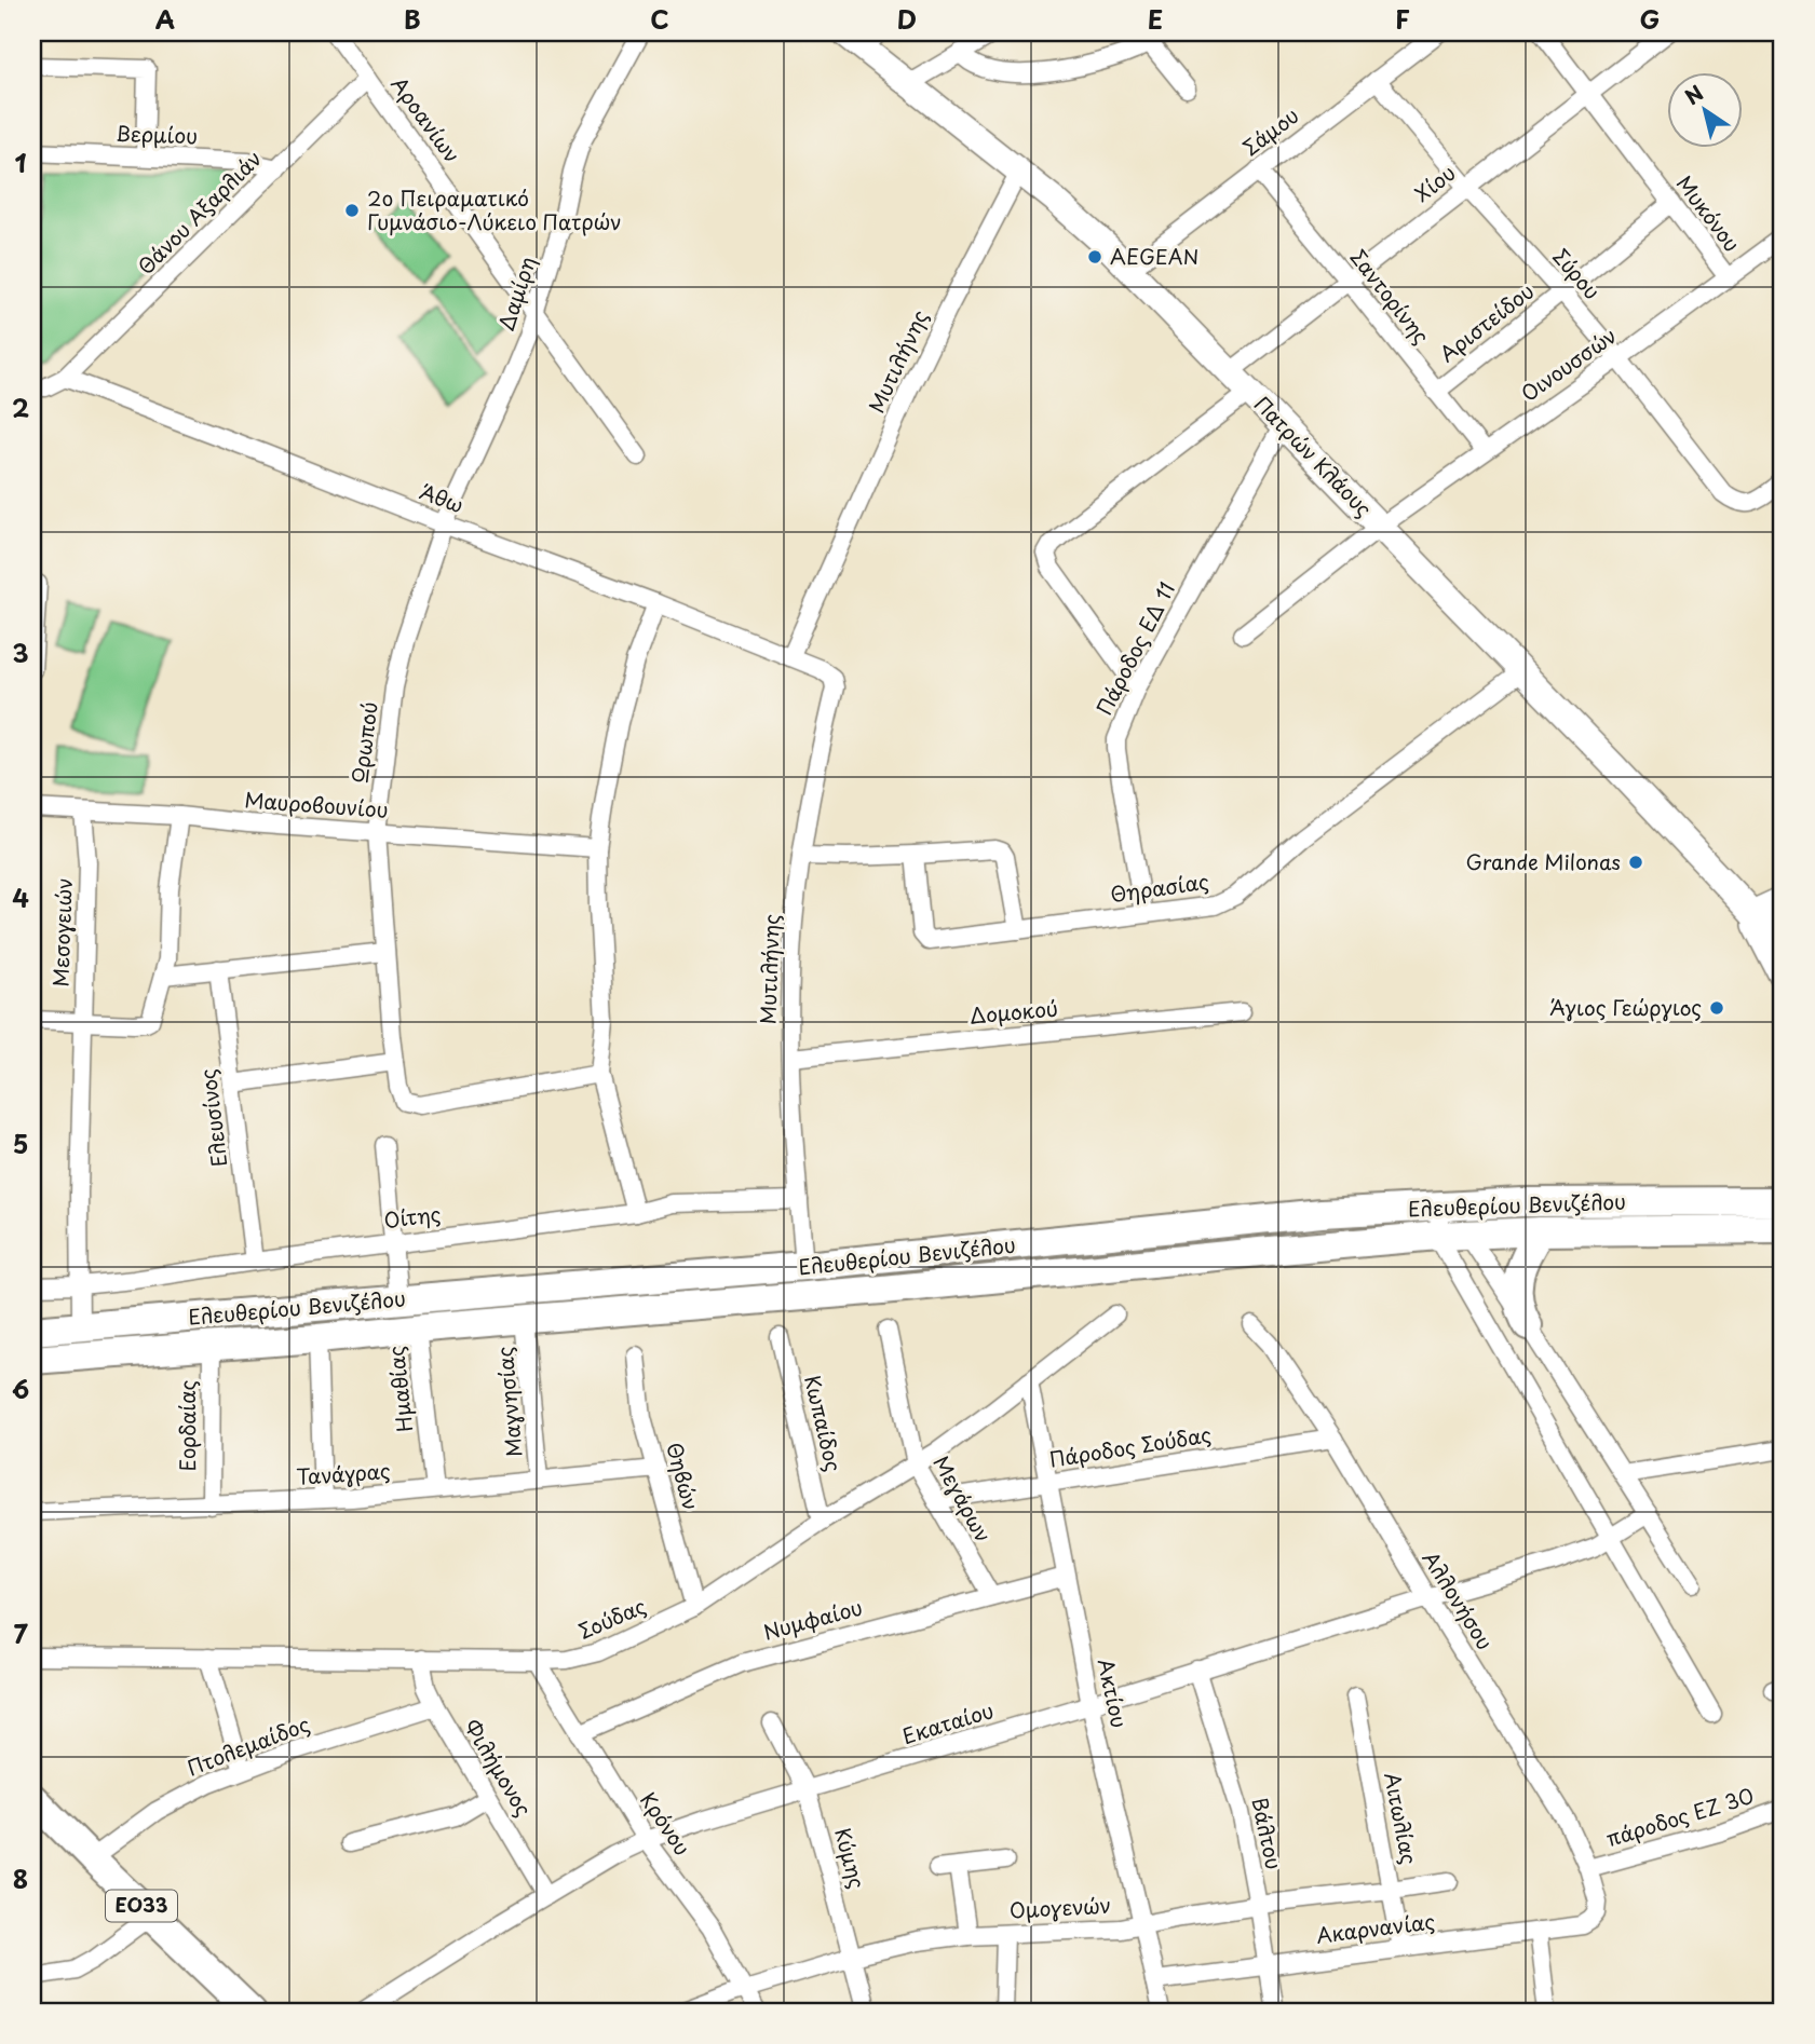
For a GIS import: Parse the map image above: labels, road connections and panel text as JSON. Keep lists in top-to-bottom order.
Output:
{
  "streets": {
    "main road": ["Πατρών Κλάους", "Ελευθερίου Βενιζέλου", "ΕΟ33"],
    "street": [
      "Αροανίων",
      "Σάμου",
      "Βερμίου",
      "Χίου",
      "Θάνου Αξαρλιάν",
      "Μυκόνου",
      "Σύρου",
      "Δαμίρη",
      "Σαντορίνης",
      "Αριστείδου",
      "Μυτιλήνης",
      "Οινουσσών",
      "Άθω",
      "Πάροδος ΕΔ 11",
      "Ωρωπού",
      "Μαυροβουνίου",
      "Θηρασίας",
      "Μεσογειών",
      "Δομοκού",
      "Ελευσίνος",
      "Οίτης",
      "Ημαθίας",
      "Μαγνησίας",
      "Κωπαίδος",
      "Εορδαίας",
      "Πάροδος Σούδας",
      "Τανάγρας",
      "Θηβών",
      "Μεγάρων",
      "Αλλονήσου",
      "Σούδας",
      "Νυμφαίου",
      "Ακτίου",
      "Εκαταίου",
      "Πτολεμαίδος",
      "Φιλήμονος",
      "πάροδος ΕΖ 30",
      "Αιτωλίας",
      "Κρόνου",
      "Βάλτου",
      "Κύμης",
      "Ομογενών",
      "Ακαρνανίας"
    ]
  },
  "crossings": [
    ["Αροανίων", "Θάνου Αξαρλιάν"],
    ["Αροανίων", "Δαμίρη"],
    ["Σάμου", "Σύρου"],
    ["Σάμου", "Σαντορίνης"],
    ["Σάμου", "Πατρών Κλάους"],
    ["Βερμίου", "Θάνου Αξαρλιάν"],
    ["Χίου", "Μυκόνου"],
    ["Χίου", "Σύρου"],
    ["Χίου", "Σαντορίνης"],
    ["Χίου", "Πατρών Κλάους"],
    ["Θάνου Αξαρλιάν", "Άθω"],
    ["Μυκόνου", "Αριστείδου"],
    ["Μυκόνου", "Οινουσσών"],
    ["Σύρου", "Αριστείδου"],
    ["Σύρου", "Οινουσσών"],
    ["Δαμίρη", "Άθω"],
    ["Δαμίρη", "Ωρωπού"],
    ["Σαντορίνης", "Αριστείδου"],
    ["Σαντορίνης", "Οινουσσών"],
    ["Μυτιλήνης", "Πατρών Κλάους"],
    ["Μυτιλήνης", "Άθω"],
    ["Μυτιλήνης", "Δομοκού"],
    ["Μυτιλήνης", "Ελευθερίου Βενιζέλου"],
    ["Μυτιλήνης", "Οίτης"],
    ["Οινουσσών", "Πατρών Κλάους"],
    ["Πατρών Κλάους", "Πάροδος ΕΔ 11"],
    ["Πατρών Κλάους", "Θηρασίας"],
    ["Άθω", "Ωρωπού"],
    ["Πάροδος ΕΔ 11", "Θηρασίας"],
    ["Ωρωπού", "Μαυροβουνίου"],
    ["Μαυροβουνίου", "Μεσογειών"],
    ["Μεσογειών", "Ελευθερίου Βενιζέλου"],
    ["Μεσογειών", "Οίτης"],
    ["Ελευσίνος", "Οίτης"],
    ["Ελευθερίου Βενιζέλου", "Ημαθίας"],
    ["Ελευθερίου Βενιζέλου", "Μαγνησίας"],
    ["Ελευθερίου Βενιζέλου", "Εορδαίας"],
    ["Ημαθίας", "Τανάγρας"],
    ["Μαγνησίας", "Τανάγρας"],
    ["Κωπαίδος", "Σούδας"],
    ["Εορδαίας", "Τανάγρας"],
    ["Πάροδος Σούδας", "Μεγάρων"],
    ["Πάροδος Σούδας", "Αλλονήσου"],
    ["Πάροδος Σούδας", "Ακτίου"],
    ["Τανάγρας", "Θηβών"],
    ["Θηβών", "Σούδας"],
    ["Μεγάρων", "Σούδας"],
    ["Μεγάρων", "Νυμφαίου"],
    ["Αλλονήσου", "Εκαταίου"],
    ["Αλλονήσου", "πάροδος ΕΖ 30"],
    ["Αλλονήσου", "Ακαρνανίας"],
    ["Σούδας", "Ακτίου"],
    ["Σούδας", "Φιλήμονος"],
    ["Σούδας", "Κρόνου"],
    ["Νυμφαίου", "Ακτίου"],
    ["Νυμφαίου", "Κρόνου"],
    ["Ακτίου", "Εκαταίου"],
    ["Ακτίου", "Ομογενών"],
    ["Ακτίου", "Ακαρνανίας"],
    ["Εκαταίου", "Φιλήμονος"],
    ["Εκαταίου", "Κρόνου"],
    ["Εκαταίου", "Βάλτου"],
    ["Εκαταίου", "Κύμης"],
    ["Πτολεμαίδος", "Φιλήμονος"],
    ["Πτολεμαίδος", "ΕΟ33"],
    ["Αιτωλίας", "Ομογενών"],
    ["Αιτωλίας", "Ακαρνανίας"],
    ["Κρόνου", "Ομογενών"],
    ["Βάλτου", "Ομογενών"],
    ["Βάλτου", "Ακαρνανίας"],
    ["Κύμης", "Ομογενών"]
  ],
  "places": [
    "2ο Πειραματικό Γυμνάσιο-Λύκειο Πατρών",
    "AEGEAN",
    "Grande Milonas",
    "Άγιος Γεώργιος"
  ],
  "north": "top left",
  "grid": {
    "columns": [
      "A",
      "B",
      "C",
      "D",
      "E",
      "F",
      "G"
    ],
    "rows": [
      "1",
      "2",
      "3",
      "4",
      "5",
      "6",
      "7",
      "8"
    ]
  }
}
